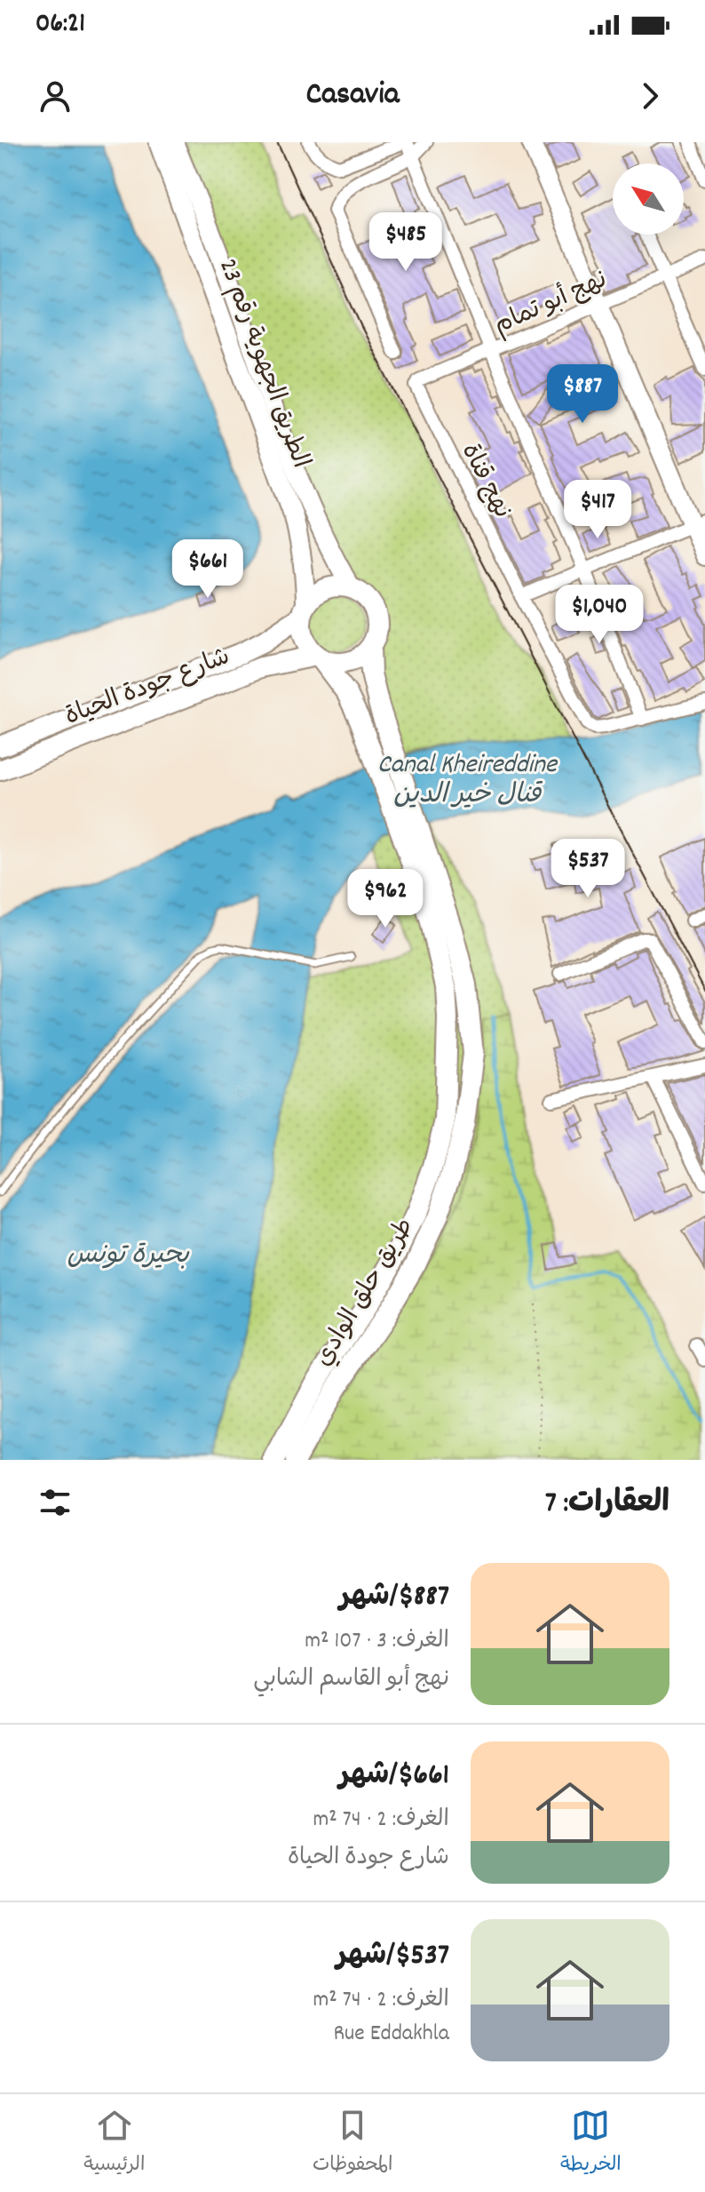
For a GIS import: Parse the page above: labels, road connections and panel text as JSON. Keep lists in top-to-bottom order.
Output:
{
  "streets": {
    "highway": ["الطريق الجهوية رقم 23", "شارع جودة الحياة", "طريق حلق الوادي"],
    "street": ["نهج أبو تمام", "نهج قناة"]
  },
  "crossings": [
    ["نهج أبو تمام", "نهج قناة"],
    ["الطريق الجهوية رقم 23", "شارع جودة الحياة"],
    ["الطريق الجهوية رقم 23", "طريق حلق الوادي"],
    ["شارع جودة الحياة", "طريق حلق الوادي"]
  ],
  "water": ["Canal Kheireddine قنال خير الدين", "بحيرة تونس"],
  "north": "top left",
  "page": {
    "status": "06:21",
    "header": "Casavia",
    "price": [
      "$485",
      "$887",
      "$417",
      "$661",
      "$1,040",
      "$537",
      "$962"
    ],
    "heading": "العقارات: 7",
    "list": [
      {
        "name": "$887/شهر",
        "note": "الغرف: 3 · 107 m² · نهج أبو القاسم الشابي"
      },
      {
        "name": "$661/شهر",
        "note": "الغرف: 2 · 74 m² · شارع جودة الحياة"
      },
      {
        "name": "$537/شهر",
        "note": "الغرف: 2 · 74 m² · Rue Eddakhla"
      }
    ],
    "tabs": ["الخريطة", "المحفوظات", "الرئيسية"]
  }
}
